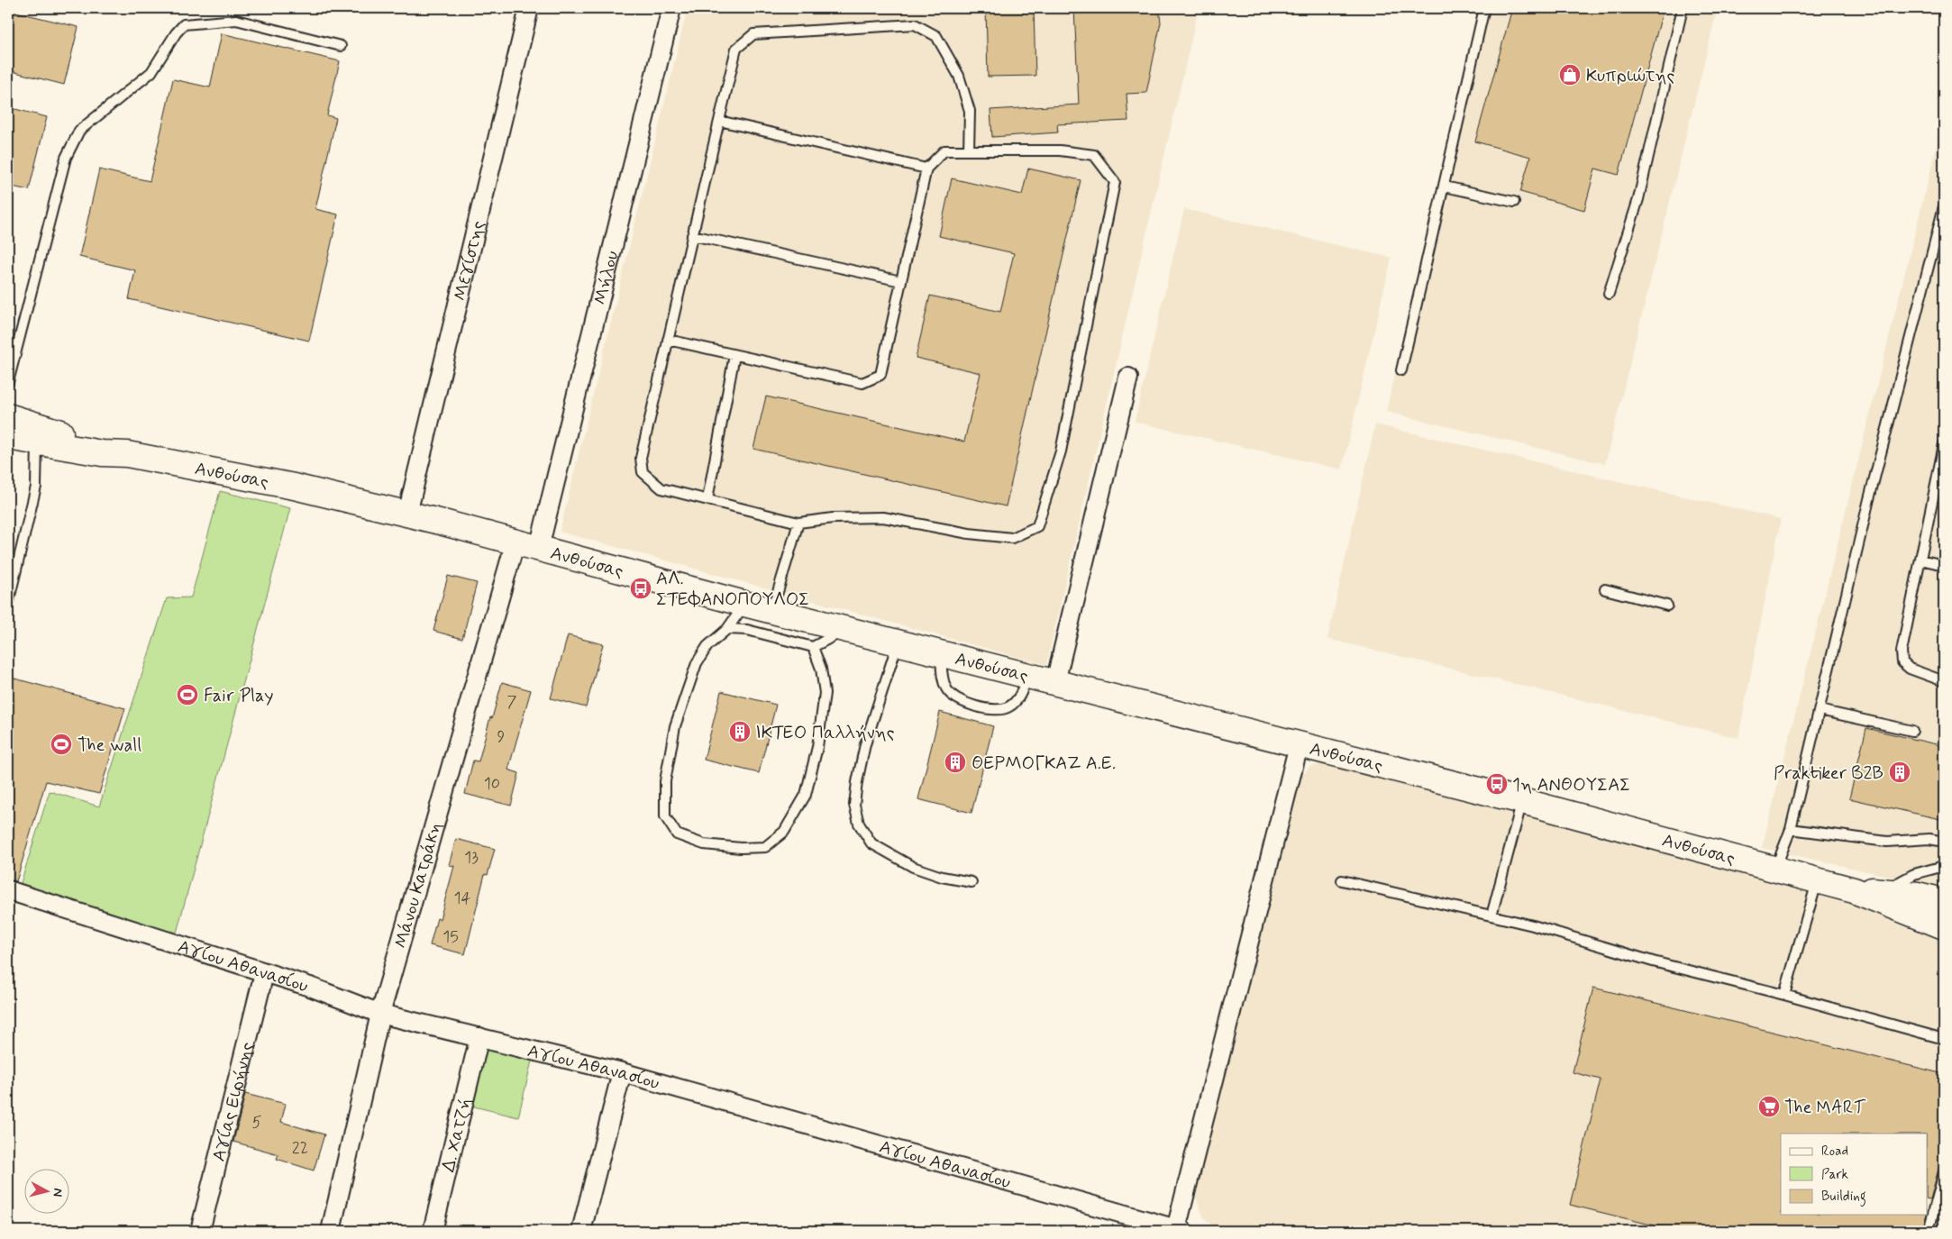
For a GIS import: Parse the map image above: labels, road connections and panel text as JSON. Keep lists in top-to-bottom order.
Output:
{
  "streets": {
    "street": [
      "Μεγίστης",
      "Μήλου",
      "Ανθούσας",
      "Μάνου Κατράκη",
      "Αγίου Αθανασίου",
      "Αγίας Ειρήνης",
      "Δ. Χατζή"
    ]
  },
  "crossings": [
    ["Μεγίστης", "Ανθούσας"],
    ["Μήλου", "Ανθούσας"],
    ["Ανθούσας", "Μάνου Κατράκη"],
    ["Μάνου Κατράκη", "Αγίου Αθανασίου"],
    ["Αγίου Αθανασίου", "Αγίας Ειρήνης"],
    ["Αγίου Αθανασίου", "Δ. Χατζή"]
  ],
  "places": {
    "shop": ["Κυπριώτης"],
    "bus stop": ["ΑΛ. ΣΤΕΦΑΝΟΠΟΥΛΟΣ", "1η ΑΝΘΟΥΣΑΣ"],
    "sports": ["Fair Play", "The wall"],
    "building": ["ΙΚΤΕΟ Παλλήνης", "ΘΕΡΜΟΓΚΑΖ Α.Ε.", "Praktiker B2B"],
    "supermarket": ["The MART"]
  },
  "house_numbers": [
    "7",
    "9",
    "10",
    "13",
    "14",
    "15",
    "5",
    "22"
  ],
  "legend": ["Road", "Park", "Building"],
  "north": "right"
}
